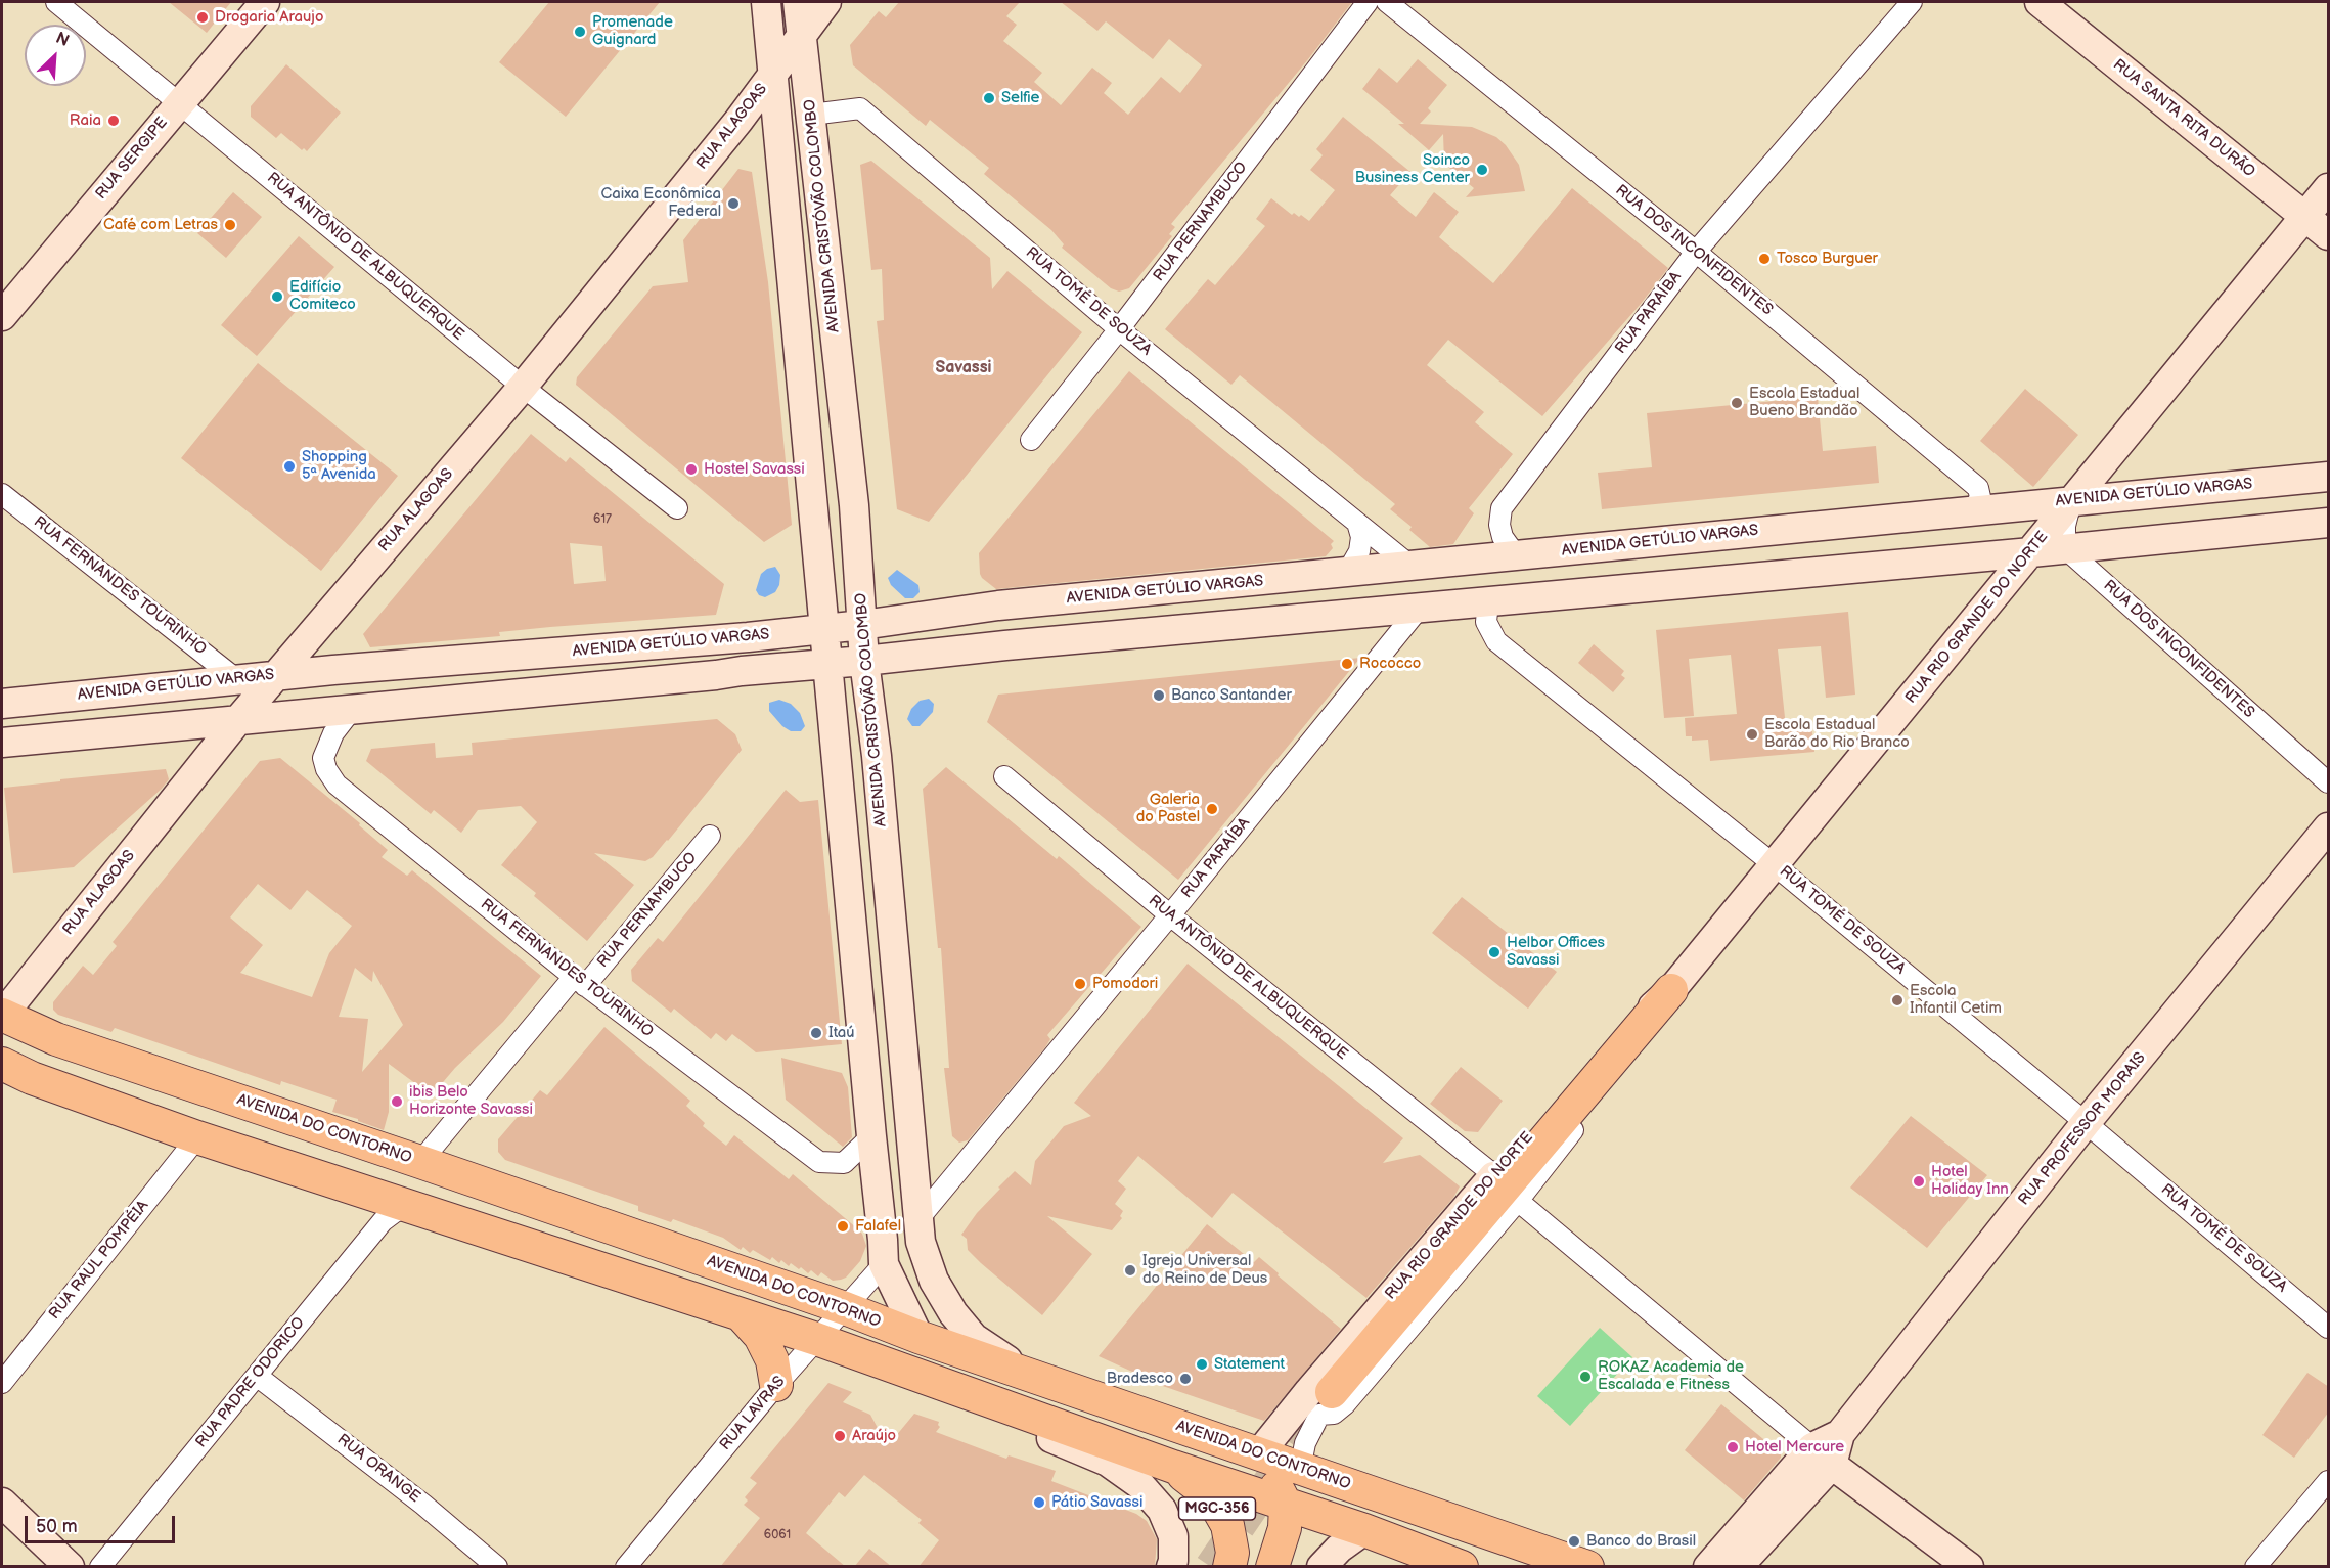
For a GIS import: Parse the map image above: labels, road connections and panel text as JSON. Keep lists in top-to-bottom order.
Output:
{
  "streets": {
    "main road": [
      "RUA SANTA RITA DURÃO",
      "RUA ALAGOAS",
      "RUA SERGIPE",
      "AVENIDA CRISTÓVÃO COLOMBO",
      "AVENIDA GETÚLIO VARGAS",
      "RUA RIO GRANDE DO NORTE",
      "AVENIDA DO CONTORNO",
      "RUA PROFESSOR MORAIS",
      "MGC-356"
    ],
    "street": [
      "RUA PERNAMBUCO",
      "RUA DOS INCONFIDENTES",
      "RUA ANTÔNIO DE ALBUQUERQUE",
      "RUA TOMÉ DE SOUZA",
      "RUA PARAÍBA",
      "RUA FERNANDES TOURINHO",
      "RUA RAUL POMPÉIA",
      "RUA PADRE ODORICO",
      "RUA LAVRAS",
      "RUA ORANGE"
    ]
  },
  "crossings": [
    ["RUA SANTA RITA DURÃO", "RUA RIO GRANDE DO NORTE"],
    ["RUA ALAGOAS", "AVENIDA CRISTÓVÃO COLOMBO"],
    ["RUA ALAGOAS", "RUA ANTÔNIO DE ALBUQUERQUE"],
    ["RUA ALAGOAS", "AVENIDA GETÚLIO VARGAS"],
    ["RUA ALAGOAS", "AVENIDA DO CONTORNO"],
    ["RUA SERGIPE", "RUA ANTÔNIO DE ALBUQUERQUE"],
    ["AVENIDA CRISTÓVÃO COLOMBO", "RUA TOMÉ DE SOUZA"],
    ["AVENIDA CRISTÓVÃO COLOMBO", "RUA PARAÍBA"],
    ["AVENIDA CRISTÓVÃO COLOMBO", "AVENIDA GETÚLIO VARGAS"],
    ["AVENIDA CRISTÓVÃO COLOMBO", "AVENIDA DO CONTORNO"],
    ["RUA PERNAMBUCO", "RUA TOMÉ DE SOUZA"],
    ["RUA PERNAMBUCO", "RUA FERNANDES TOURINHO"],
    ["RUA PERNAMBUCO", "AVENIDA DO CONTORNO"],
    ["RUA DOS INCONFIDENTES", "RUA PARAÍBA"],
    ["RUA DOS INCONFIDENTES", "AVENIDA GETÚLIO VARGAS"],
    ["RUA ANTÔNIO DE ALBUQUERQUE", "RUA PARAÍBA"],
    ["RUA ANTÔNIO DE ALBUQUERQUE", "RUA RIO GRANDE DO NORTE"],
    ["RUA TOMÉ DE SOUZA", "AVENIDA GETÚLIO VARGAS"],
    ["RUA TOMÉ DE SOUZA", "RUA RIO GRANDE DO NORTE"],
    ["RUA TOMÉ DE SOUZA", "RUA PROFESSOR MORAIS"],
    ["RUA PARAÍBA", "AVENIDA GETÚLIO VARGAS"],
    ["AVENIDA GETÚLIO VARGAS", "RUA FERNANDES TOURINHO"],
    ["AVENIDA GETÚLIO VARGAS", "RUA RIO GRANDE DO NORTE"],
    ["RUA RIO GRANDE DO NORTE", "AVENIDA DO CONTORNO"],
    ["AVENIDA DO CONTORNO", "RUA LAVRAS"],
    ["RUA PADRE ODORICO", "RUA ORANGE"]
  ],
  "districts": ["Savassi"],
  "places": [
    "Drogaria Araujo",
    "Promenade Guignard",
    "Selfie",
    "Raia",
    "Soinco Business Center",
    "Caixa Econômica Federal",
    "Café com Letras",
    "Tosco Burguer",
    "Edifício Comiteco",
    "Escola Estadual Bueno Brandão",
    "Shopping 5ª Avenida",
    "Hostel Savassi",
    "Rococco",
    "Banco Santander",
    "Escola Estadual Barão do Rio Branco",
    "Galeria do Pastel",
    "Helbor Offices Savassi",
    "Pomodori",
    "Escola Infantil Cetim",
    "Itaú",
    "ibis Belo Horizonte Savassi",
    "Hotel Holiday Inn",
    "Falafel",
    "Igreja Universal do Reino de Deus",
    "Statement",
    "ROKAZ Academia de Escalada e Fitness",
    "Bradesco",
    "Araújo",
    "Hotel Mercure",
    "Pátio Savassi",
    "Banco do Brasil"
  ],
  "house_numbers": ["617", "6061"],
  "scale_bar": "50 m",
  "north": "top right"
}
